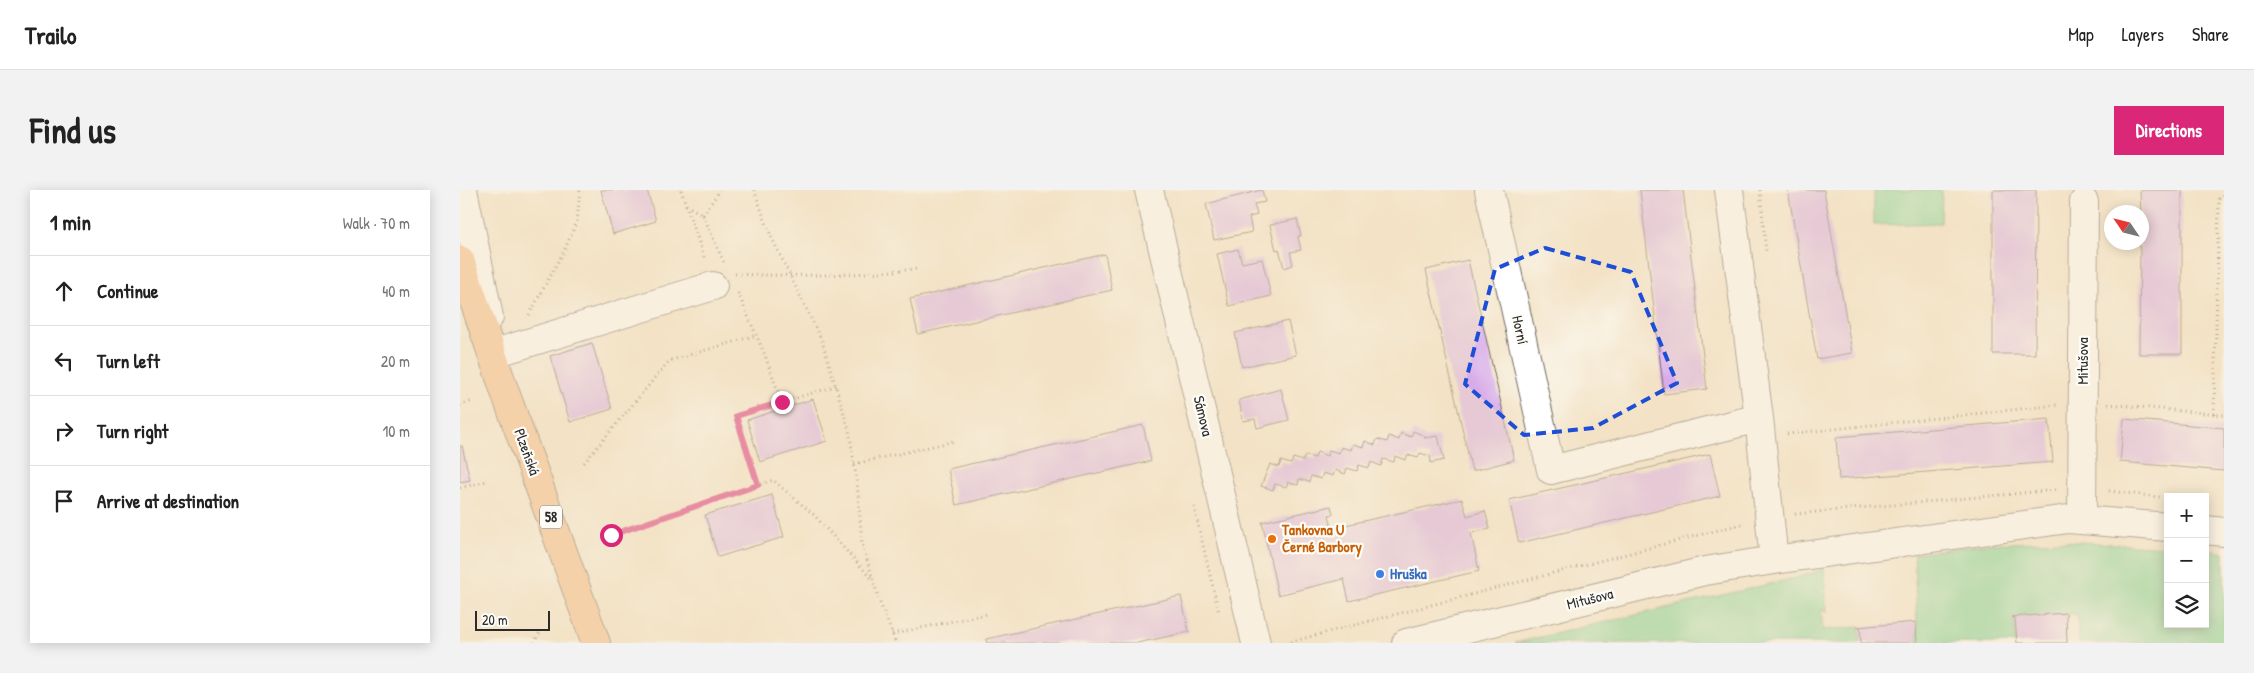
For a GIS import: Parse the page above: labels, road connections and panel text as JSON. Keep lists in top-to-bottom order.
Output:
{
  "streets": {
    "main road": ["Plzeňská", "58"],
    "street": ["Horní", "Mitušova", "Sámova"]
  },
  "places": ["Tankovna U Černé Barbory", "Hruška"],
  "scale_bar": "20 m",
  "north": "top left",
  "page": {
    "header": "Trailo",
    "nav": ["Map", "Layers", "Share"],
    "buttons": "Directions",
    "title": "Find us",
    "heading": ["1 min", "Walk · 70 m"],
    "list": [
      ["Continue", "40 m"],
      ["Turn left", "20 m"],
      ["Turn right", "10 m"],
      "Arrive at destination"
    ],
    "map_buttons": ["+", "−"],
    "scale": "20 m"
  }
}
